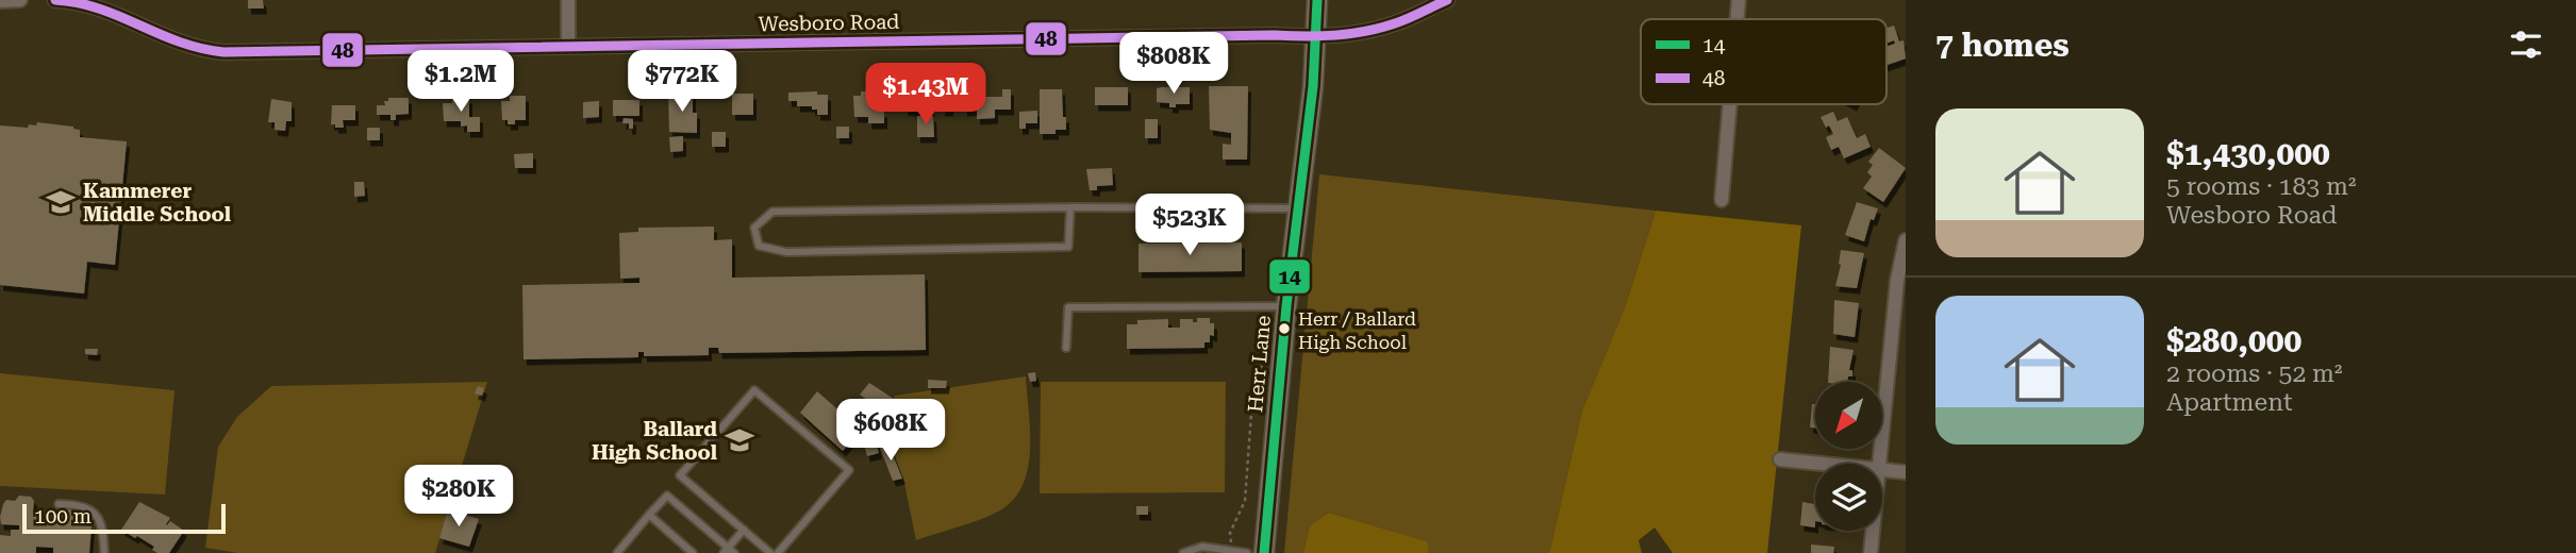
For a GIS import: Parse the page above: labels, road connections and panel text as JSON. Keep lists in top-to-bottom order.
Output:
{
  "streets": {
    "main road": ["Herr Lane"],
    "street": ["Wesboro Road"]
  },
  "crossings": [
    ["Wesboro Road", "Herr Lane"]
  ],
  "places": {
    "school or university": ["Kammerer Middle School", "Ballard High School"],
    "other": ["Herr / Ballard High School"]
  },
  "lines": ["transit line 14", "transit line 48"],
  "legend": ["14", "48"],
  "scale_bar": "100 m",
  "north": "bottom left",
  "page": {
    "heading": "7 homes",
    "price": [
      "$808K",
      "$1.2M",
      "$772K",
      "$1.43M",
      "$523K",
      "$608K",
      "$280K"
    ],
    "list": [
      {
        "name": "$1,430,000",
        "note": "5 rooms · 183 m² · Wesboro Road"
      },
      {
        "name": "$280,000",
        "note": "2 rooms · 52 m² · Apartment"
      }
    ],
    "scale": "100 m"
  }
}
